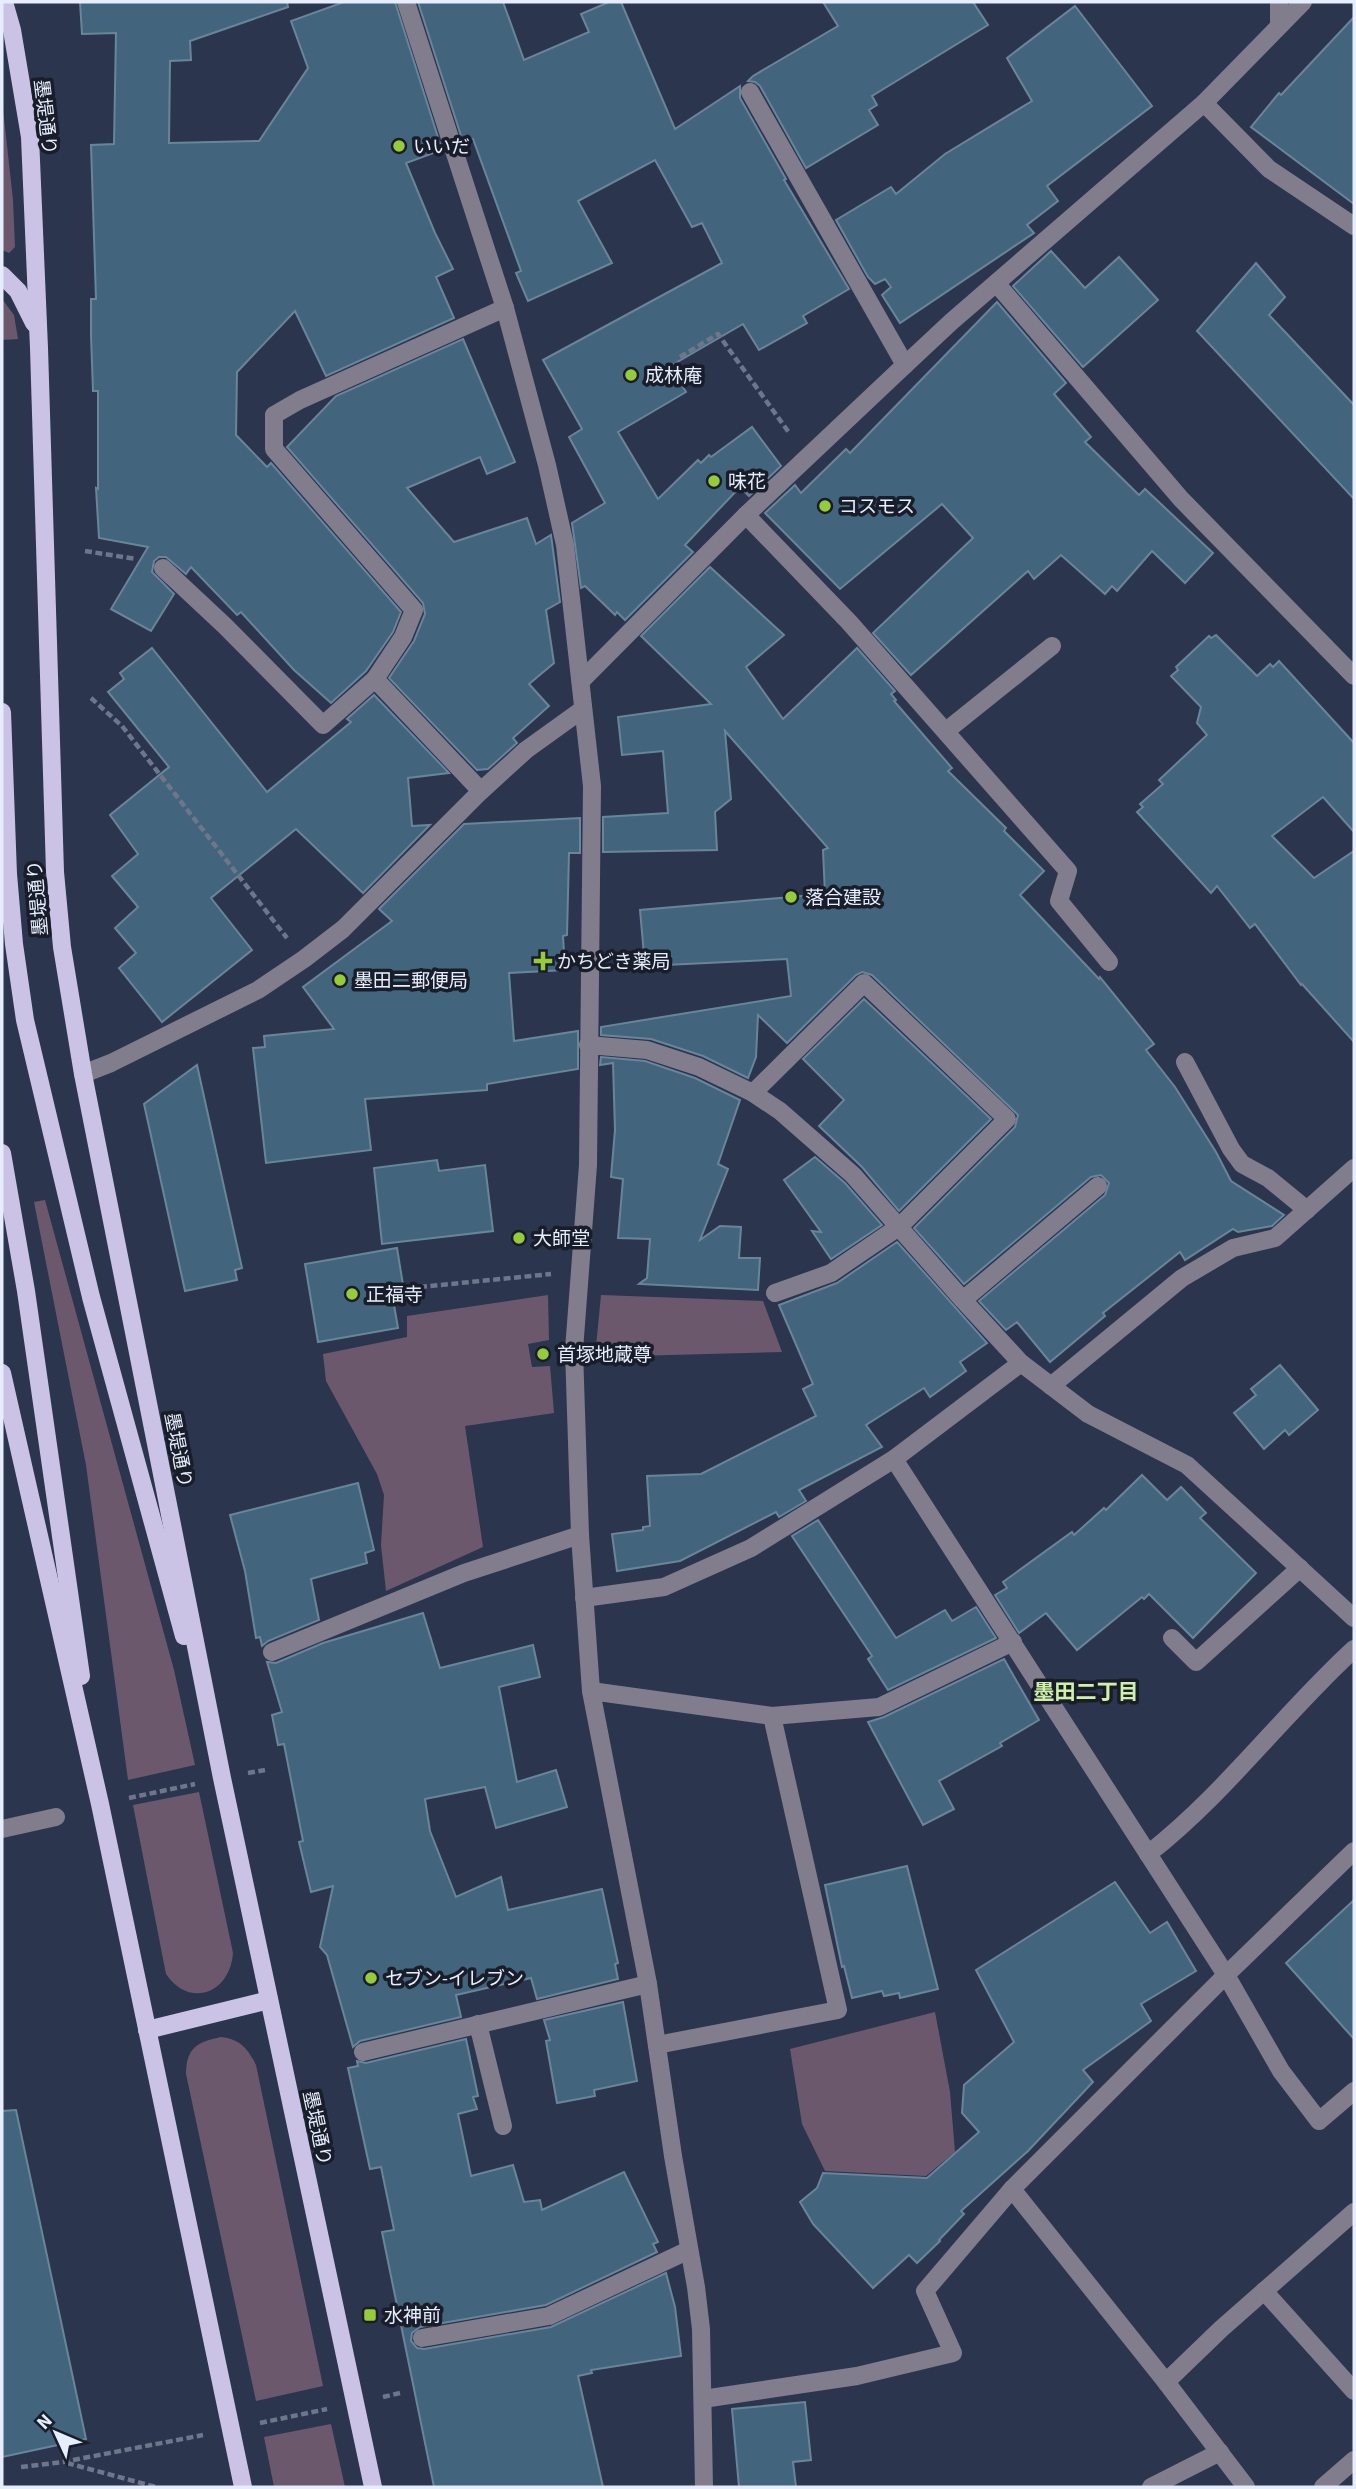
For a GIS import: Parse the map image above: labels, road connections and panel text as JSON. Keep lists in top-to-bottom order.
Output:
{
  "streets": {
    "main road": ["墨堤通り"]
  },
  "districts": ["墨田二丁目"],
  "places": {
    "other": [
      "いいだ",
      "成林庵",
      "味花",
      "コスモス",
      "落合建設",
      "墨田二郵便局",
      "大師堂",
      "正福寺",
      "首塚地蔵尊",
      "セブン-イレブン"
    ],
    "health": ["かちどき薬局"],
    "transit": ["水神前"]
  },
  "north": "top left"
}
